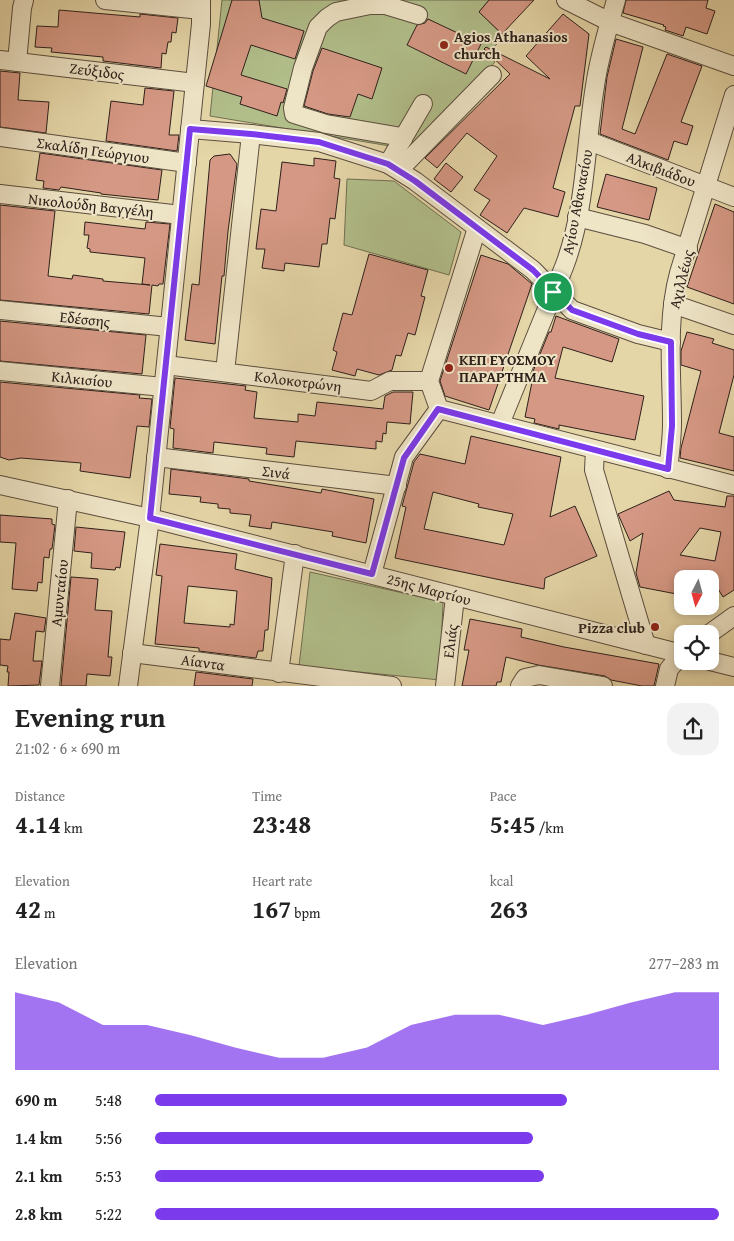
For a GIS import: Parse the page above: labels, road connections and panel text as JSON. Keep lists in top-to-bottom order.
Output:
{
  "streets": {
    "street": [
      "Ζεύξιδος",
      "Σκαλίδη Γεώργιου",
      "Αλκιβιάδου",
      "Αγίου Αθανασίου",
      "Νικολούδη Βαγγέλη",
      "Αχιλλέως",
      "Εδέσσης",
      "Κιλκισίου",
      "Κολοκοτρώνη",
      "Σινά",
      "25ης Μαρτίου",
      "Αμυνταίου",
      "Ελιάς",
      "Αίαντα"
    ]
  },
  "crossings": [
    ["Αλκιβιάδου", "Αγίου Αθανασίου"],
    ["Αλκιβιάδου", "Αχιλλέως"],
    ["25ης Μαρτίου", "Αμυνταίου"],
    ["25ης Μαρτίου", "Ελιάς"]
  ],
  "places": ["Agios Athanasios church", "ΚΕΠ ΕΥΟΣΜΟΥ ΠΑΡΑΡΤΗΜΑ", "Pizza club"],
  "north": "bottom",
  "page": {
    "heading": ["Evening run", "21:02 · 6 × 690 m"],
    "stats": [
      ["Distance", "4.14 km"],
      ["Time", "23:48"],
      ["Pace", "5:45 /km"],
      ["Elevation", "42 m"],
      ["Heart rate", "167 bpm"],
      ["kcal", "263"]
    ],
    "chart": ["Elevation", "277–283 m"],
    "list": [
      {
        "name": "690 m",
        "note": "5:48"
      },
      {
        "name": "1.4 km",
        "note": "5:56"
      },
      {
        "name": "2.1 km",
        "note": "5:53"
      },
      {
        "name": "2.8 km",
        "note": "5:22"
      }
    ]
  }
}
